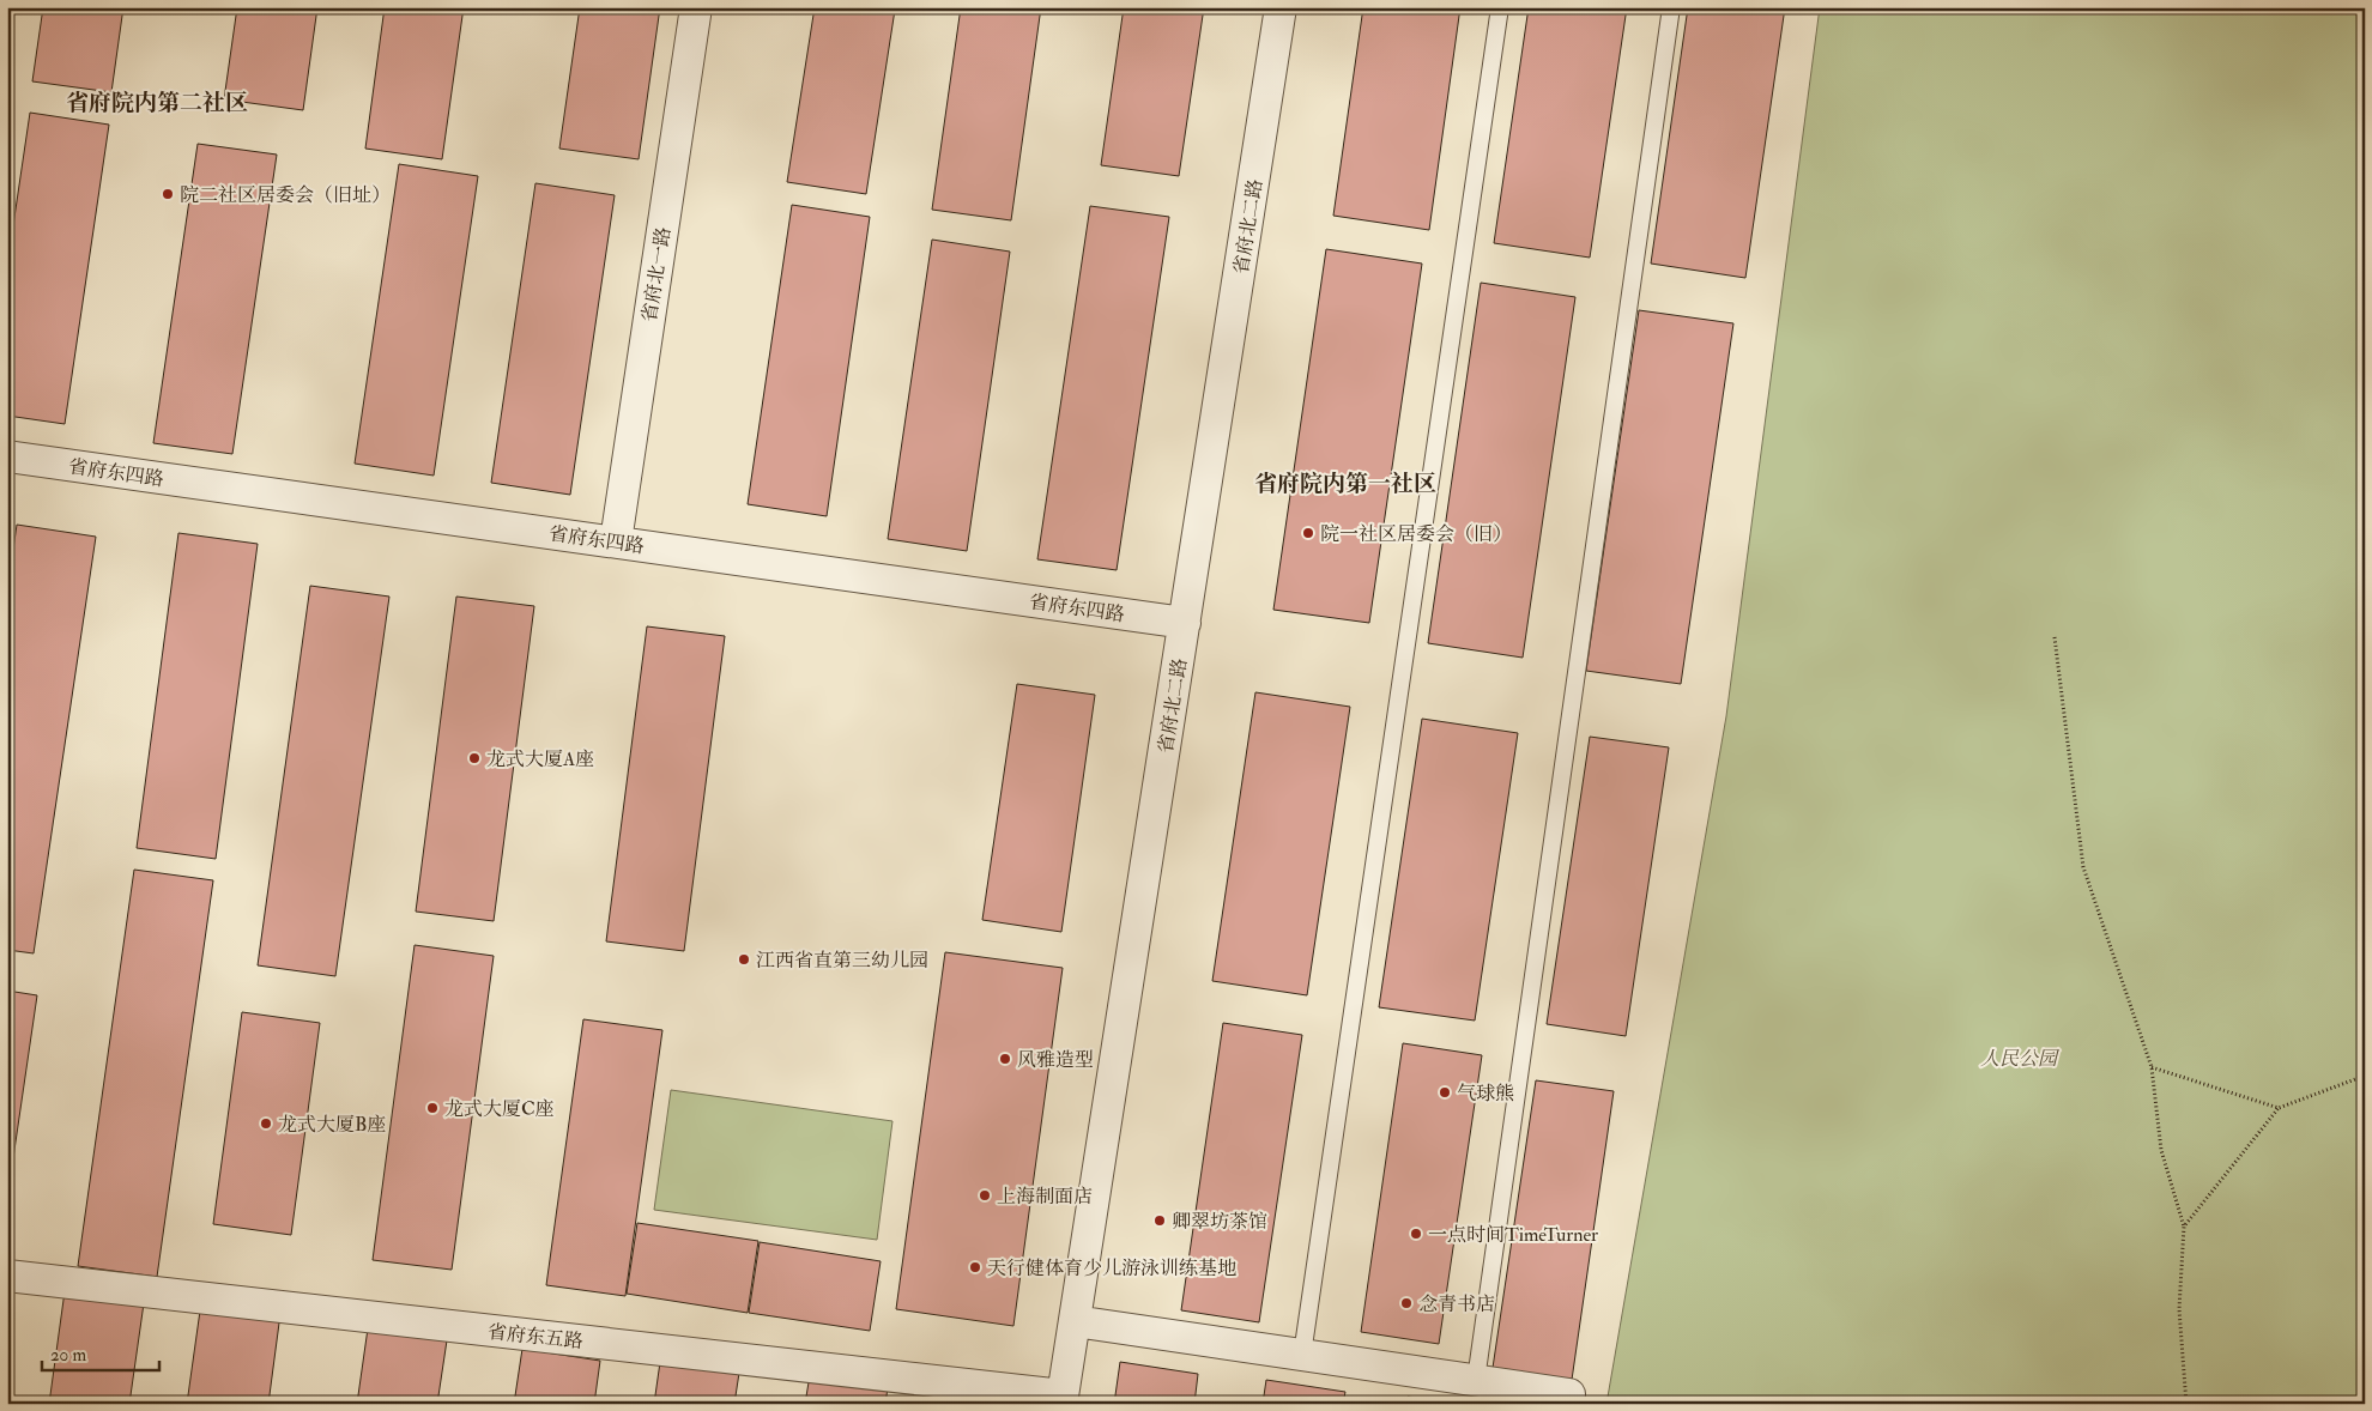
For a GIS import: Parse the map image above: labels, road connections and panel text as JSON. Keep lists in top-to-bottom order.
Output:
{
  "streets": {
    "street": [
      "省府北二路",
      "省府北一路",
      "省府东四路",
      "省府东五路"
    ]
  },
  "crossings": [
    ["省府北二路", "省府东四路"],
    ["省府北二路", "省府东五路"],
    ["省府北一路", "省府东四路"]
  ],
  "districts": ["省府院内第二社区", "省府院内第一社区"],
  "parks": ["人民公园"],
  "places": [
    "院二社区居委会（旧址）",
    "院一社区居委会（旧）",
    "龙式大厦A座",
    "江西省直第三幼儿园",
    "风雅造型",
    "气球熊",
    "龙式大厦C座",
    "龙式大厦B座",
    "上海制面店",
    "卿翠坊茶馆",
    "一点时间TimeTurner",
    "天行健体育少儿游泳训练基地",
    "念青书店"
  ],
  "scale_bar": "20 m"
}
